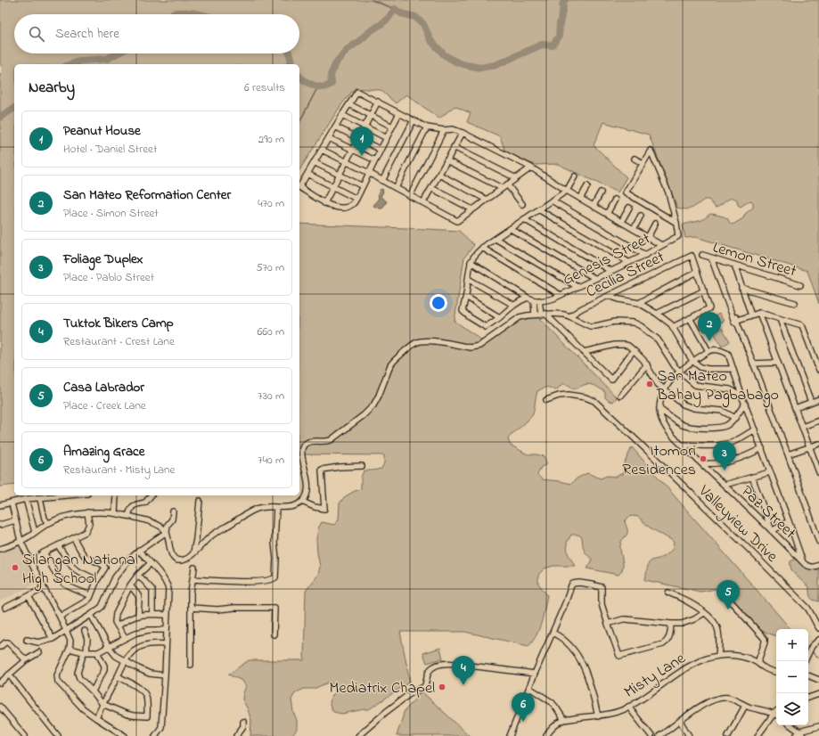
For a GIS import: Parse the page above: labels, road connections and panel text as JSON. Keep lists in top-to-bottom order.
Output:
{
  "streets": {
    "street": [
      "Genesis Street",
      "Lemon Street",
      "Cecilia Street",
      "Paz Street",
      "Valleyview Drive",
      "Misty Lane"
    ]
  },
  "places": [
    "San Mateo Bahay Pagbabago",
    "Itomori Residences",
    "Silangan National High School",
    "Mediatrix Chapel"
  ],
  "page": {
    "search": "Search here",
    "heading": ["Nearby", "6 results"],
    "list": [
      {
        "mark": "1",
        "name": "Peanut House",
        "note": "Hotel · Daniel Street",
        "value": "290 m"
      },
      {
        "mark": "2",
        "name": "San Mateo Reformation Center",
        "note": "Place · Simon Street",
        "value": "470 m"
      },
      {
        "mark": "3",
        "name": "Foliage Duplex",
        "note": "Place · Pablo Street",
        "value": "570 m"
      },
      {
        "mark": "4",
        "name": "Tuktok Bikers Camp",
        "note": "Restaurant · Crest Lane",
        "value": "660 m"
      },
      {
        "mark": "5",
        "name": "Casa Labrador",
        "note": "Place · Creek Lane",
        "value": "730 m"
      },
      {
        "mark": "6",
        "name": "Amazing Grace",
        "note": "Restaurant · Misty Lane",
        "value": "740 m"
      }
    ],
    "pins": [
      "1",
      "2",
      "3",
      "5",
      "4",
      "6"
    ],
    "map_buttons": ["+", "−"]
  }
}
